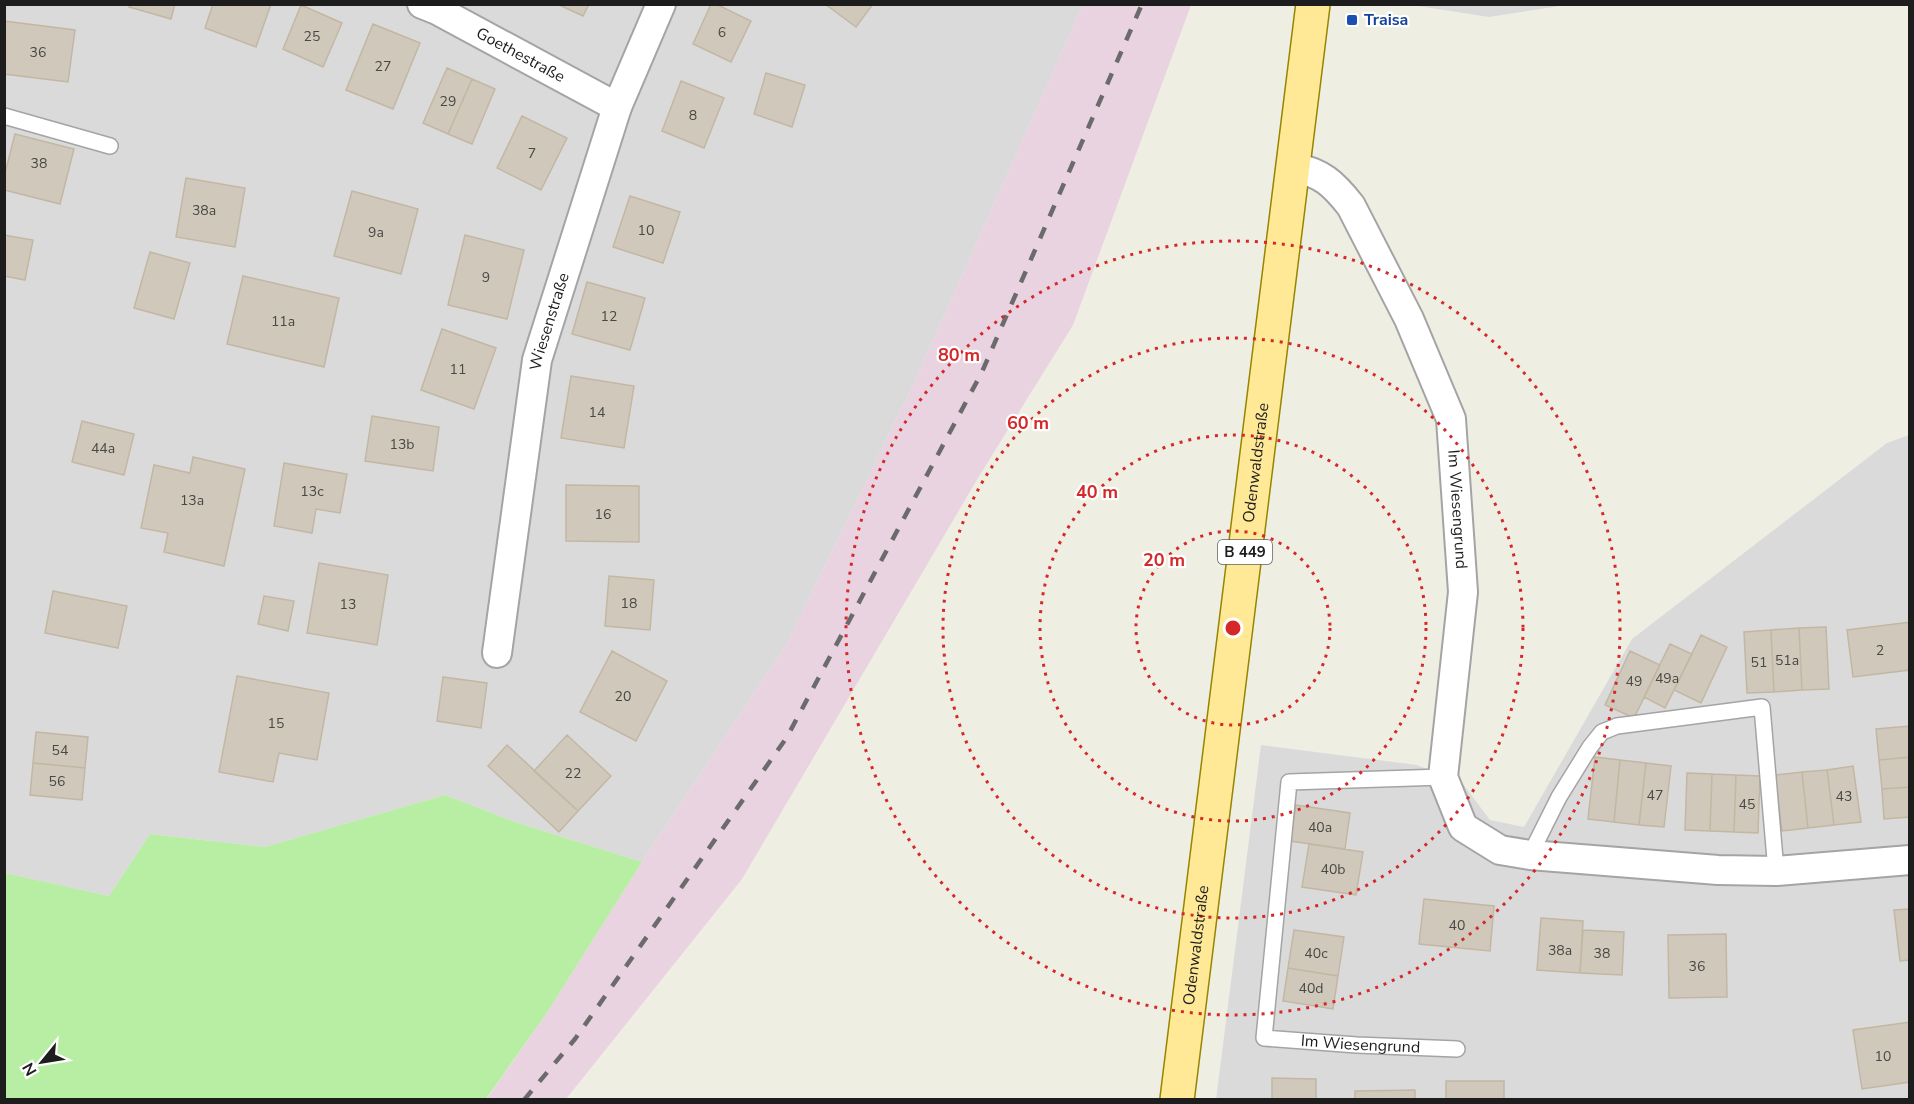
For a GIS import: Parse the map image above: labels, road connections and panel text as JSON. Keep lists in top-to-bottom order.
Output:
{
  "streets": {
    "main road": ["Odenwaldstraße", "B 449"],
    "street": ["Goethestraße", "Wiesenstraße", "Im Wiesengrund"]
  },
  "crossings": [
    ["Goethestraße", "Wiesenstraße"],
    ["Odenwaldstraße", "Im Wiesengrund"]
  ],
  "places": {
    "transit": ["Traisa"]
  },
  "house_numbers": [
    "6",
    "25",
    "36",
    "27",
    "29",
    "8",
    "7",
    "38",
    "38a",
    "10",
    "9a",
    "9",
    "12",
    "11a",
    "11",
    "14",
    "13b",
    "44a",
    "13c",
    "13a",
    "16",
    "18",
    "13",
    "2",
    "51a",
    "51",
    "49a",
    "49",
    "20",
    "15",
    "54",
    "22",
    "56",
    "47",
    "43",
    "45",
    "40a",
    "40b",
    "40",
    "38a",
    "40c",
    "38",
    "36",
    "40d",
    "10"
  ],
  "north": "bottom left",
  "rings": [
    "80 m",
    "60 m",
    "40 m",
    "20 m"
  ]
}
